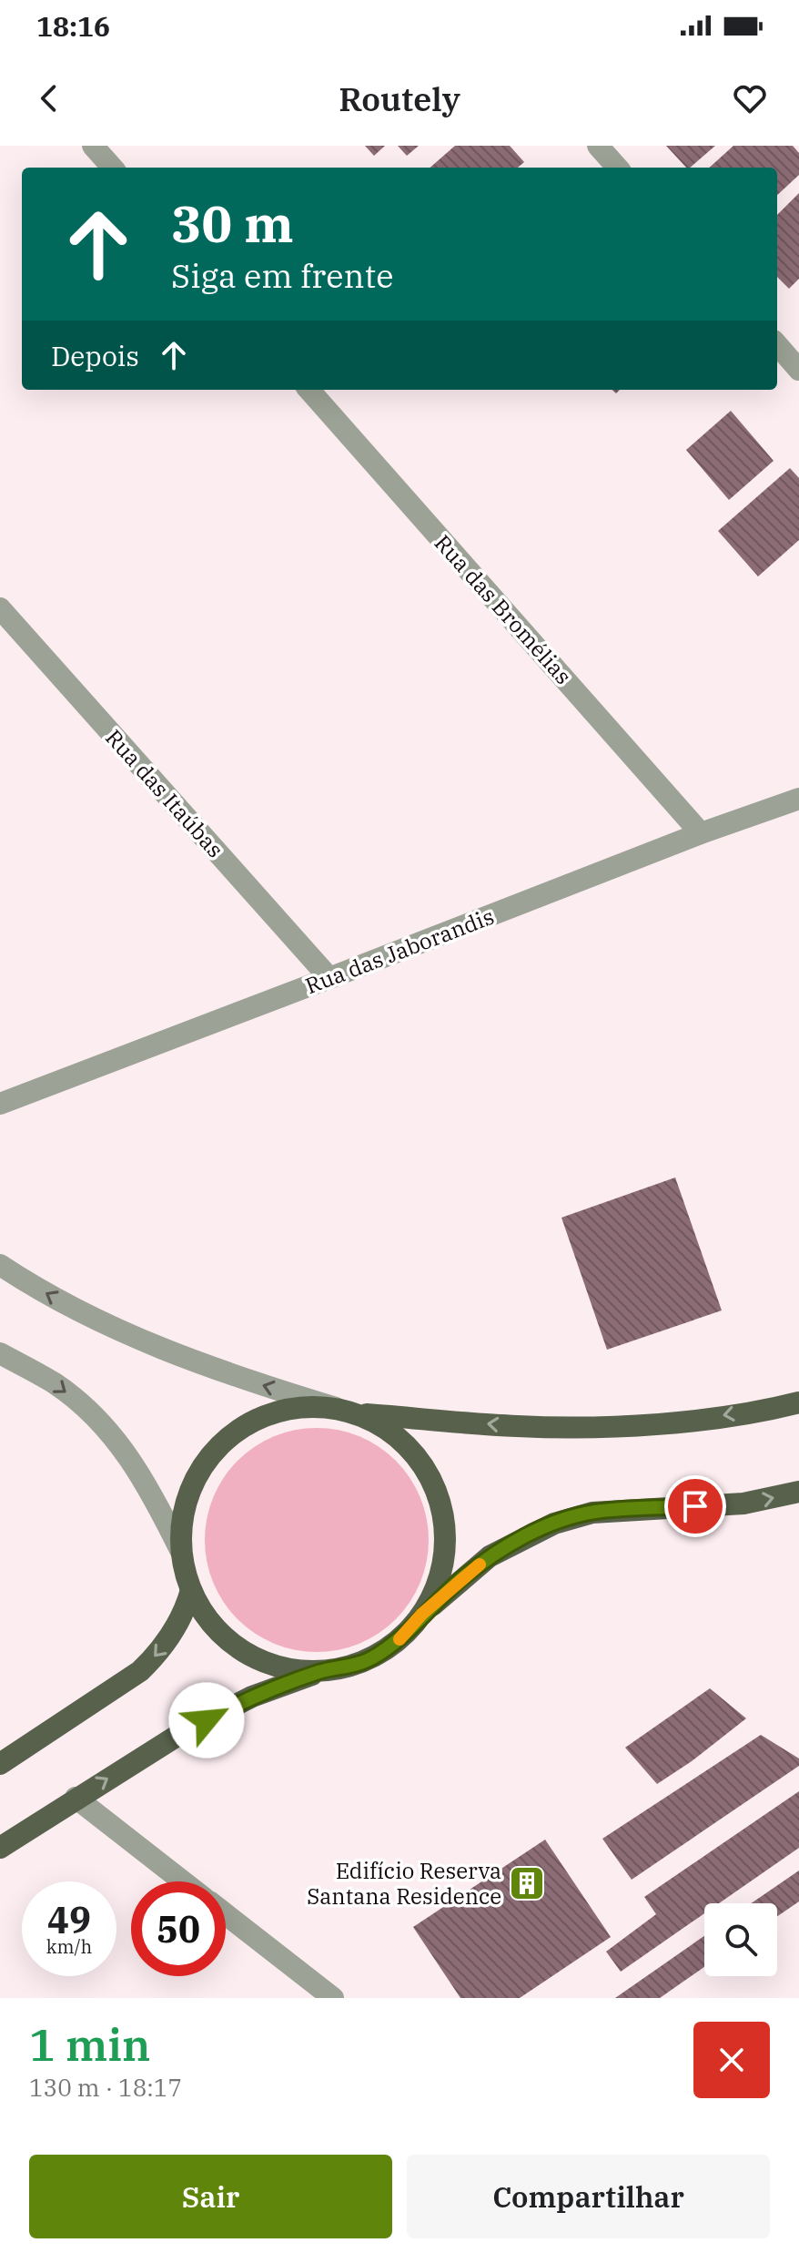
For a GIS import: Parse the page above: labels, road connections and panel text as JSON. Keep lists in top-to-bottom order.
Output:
{
  "streets": {
    "street": ["Rua das Bromélias", "Rua das Itaúbas", "Rua das Jaborandis"]
  },
  "crossings": [
    ["Rua das Bromélias", "Rua das Jaborandis"],
    ["Rua das Itaúbas", "Rua das Jaborandis"]
  ],
  "places": {
    "building": ["Edifício Reserva Santana Residence"]
  },
  "page": {
    "status": "18:16",
    "header": "Routely",
    "turn": ["30 m", "Siga em frente"],
    "then": "Depois",
    "speed": "49 km/h",
    "limit": "50",
    "heading": ["1 min", "130 m · 18:17"],
    "buttons": ["Sair", "Compartilhar"]
  }
}
